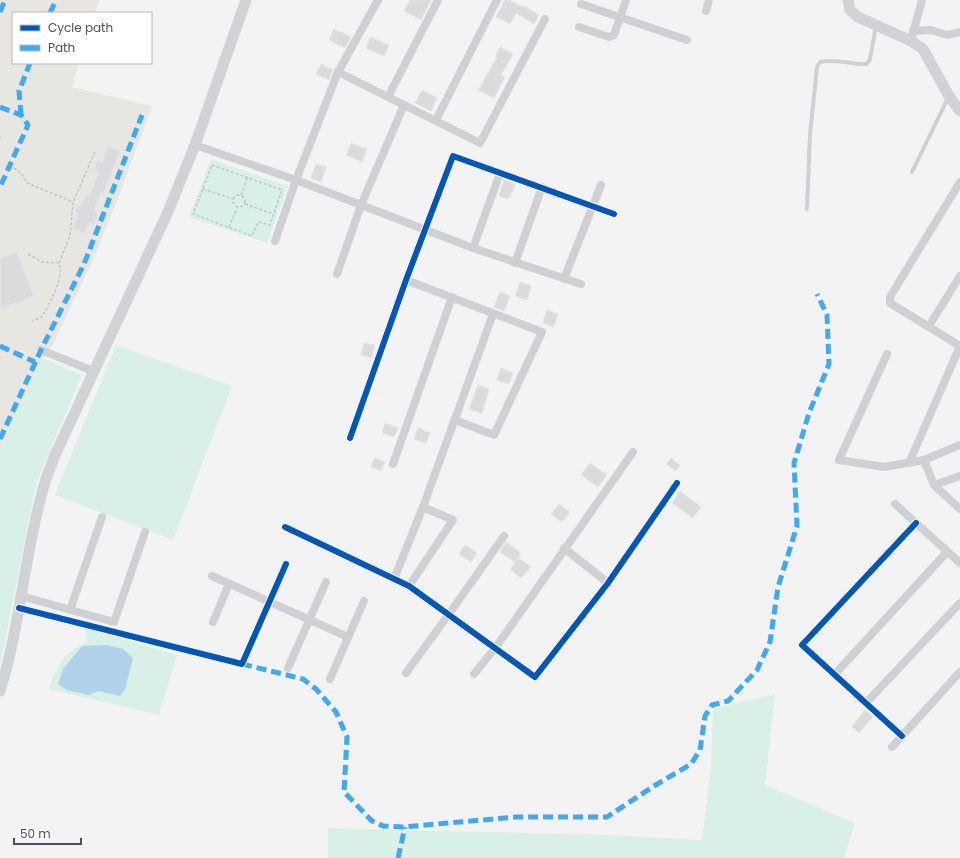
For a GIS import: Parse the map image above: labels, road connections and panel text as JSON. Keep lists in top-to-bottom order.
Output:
{
  "legend": ["Cycle path", "Path"],
  "scale_bar": "50 m"
}
